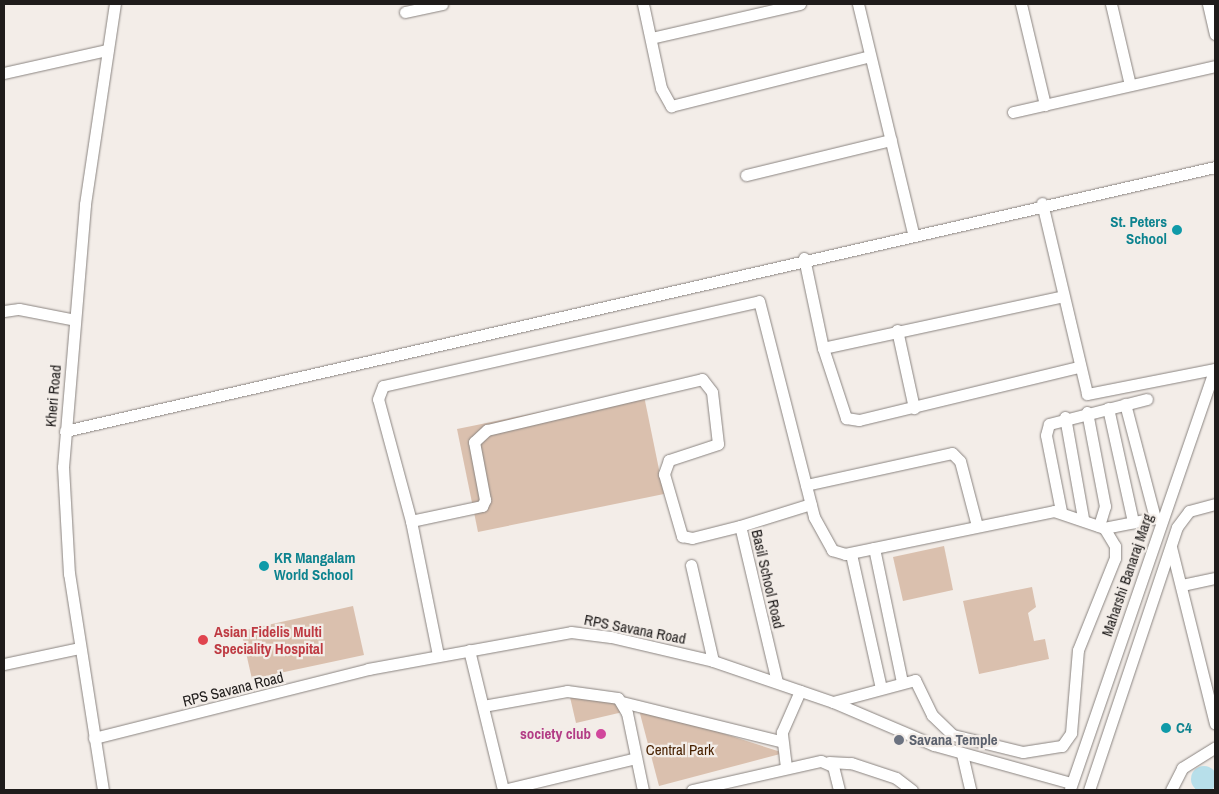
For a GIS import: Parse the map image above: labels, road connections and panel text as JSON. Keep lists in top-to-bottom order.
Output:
{
  "streets": {
    "street": [
      "Kheri Road",
      "Maharshi Banaraj Marg",
      "Basil School Road",
      "RPS Savana Road"
    ]
  },
  "crossings": [
    ["Kheri Road", "RPS Savana Road"],
    ["Maharshi Banaraj Marg", "RPS Savana Road"],
    ["Basil School Road", "RPS Savana Road"]
  ],
  "parks": ["Central Park"],
  "places": [
    "St. Peters School",
    "KR Mangalam World School",
    "Asian Fidelis Multi Speciality Hospital",
    "C4",
    "society club",
    "Savana Temple"
  ]
}
